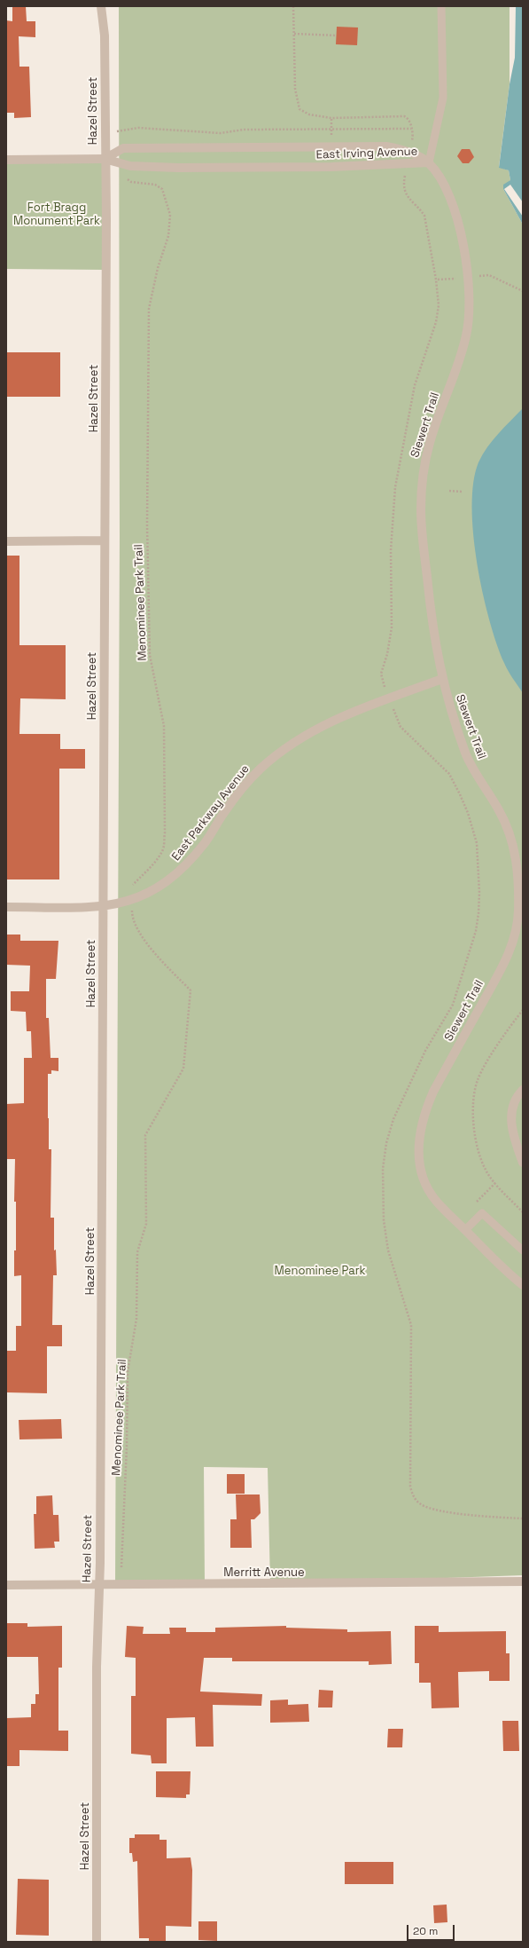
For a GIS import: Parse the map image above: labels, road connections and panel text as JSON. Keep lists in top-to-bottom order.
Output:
{
  "streets": {
    "street": [
      "Hazel Street",
      "East Irving Avenue",
      "Siewert Trail",
      "East Parkway Avenue",
      "Merritt Avenue"
    ],
    "path": ["Menominee Park Trail"]
  },
  "crossings": [
    ["Hazel Street", "East Irving Avenue"],
    ["Hazel Street", "East Parkway Avenue"],
    ["Hazel Street", "Merritt Avenue"],
    ["East Irving Avenue", "Siewert Trail"],
    ["Siewert Trail", "East Parkway Avenue"],
    ["Menominee Park Trail", "East Parkway Avenue"]
  ],
  "parks": ["Fort Bragg Monument Park", "Menominee Park"],
  "scale_bar": "20 m"
}
